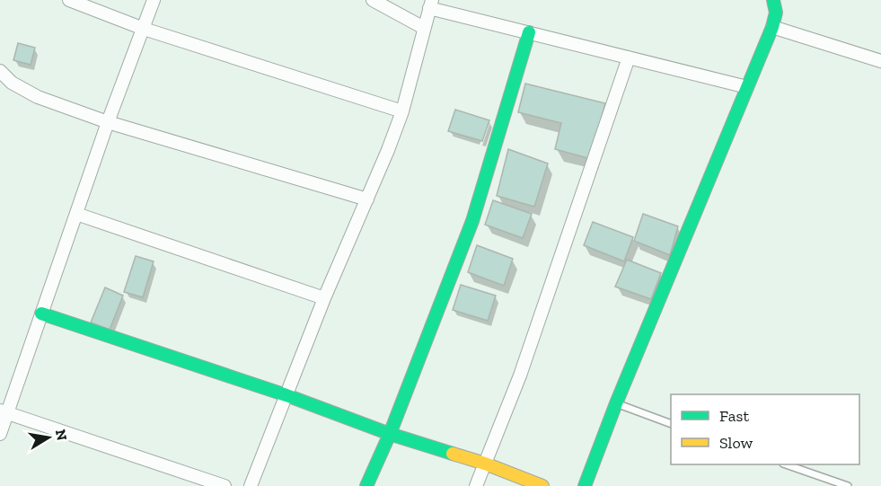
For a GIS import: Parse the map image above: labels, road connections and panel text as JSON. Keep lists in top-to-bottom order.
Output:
{
  "legend": ["Fast", "Slow"],
  "north": "right"
}
